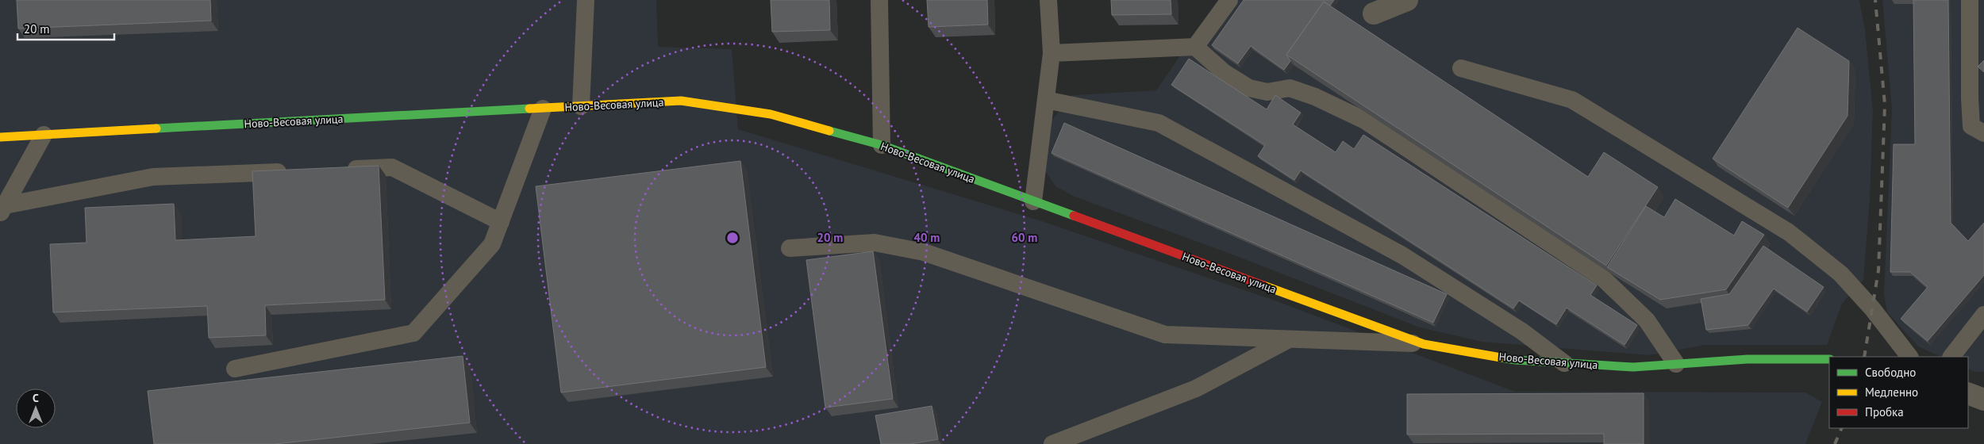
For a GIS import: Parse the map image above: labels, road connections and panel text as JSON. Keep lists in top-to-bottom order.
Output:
{
  "streets": {
    "street": ["Ново-Весовая улица"]
  },
  "legend": ["Свободно", "Медленно", "Пробка"],
  "scale_bar": "20 m",
  "north": "top",
  "rings": ["20 m", "40 m", "60 m"]
}
